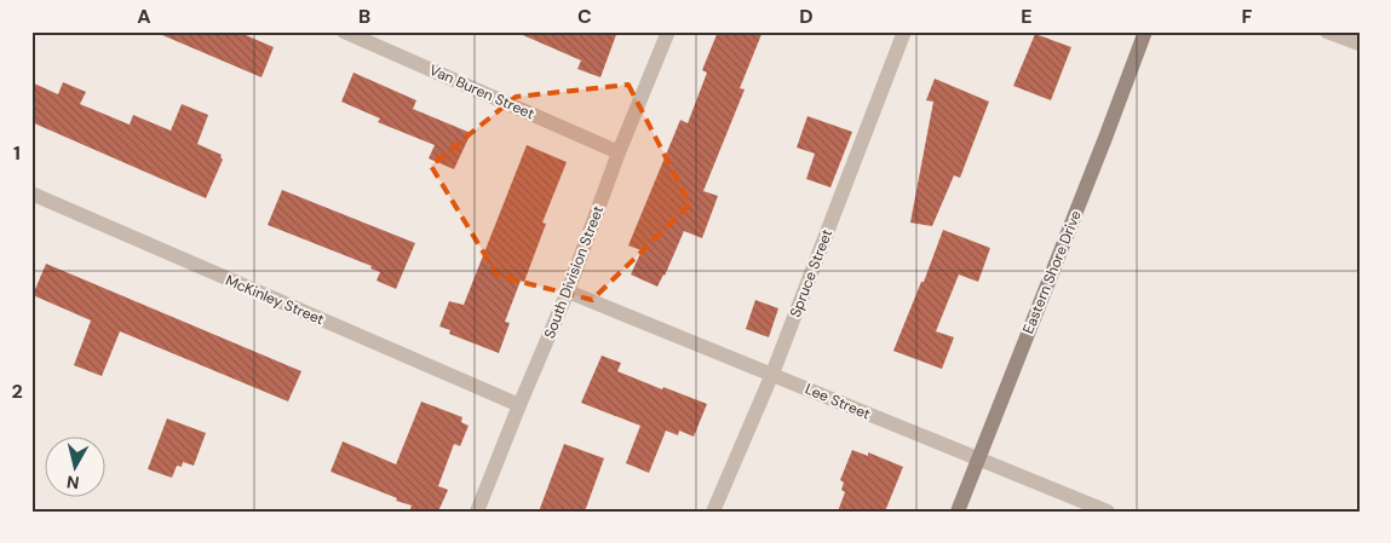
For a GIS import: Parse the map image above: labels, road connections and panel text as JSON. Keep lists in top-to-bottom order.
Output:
{
  "streets": {
    "street": [
      "Van Buren Street",
      "South Division Street",
      "Eastern Shore Drive",
      "Spruce Street",
      "McKinley Street",
      "Lee Street"
    ]
  },
  "crossings": [
    ["Van Buren Street", "South Division Street"],
    ["South Division Street", "McKinley Street"],
    ["South Division Street", "Lee Street"],
    ["Eastern Shore Drive", "Lee Street"],
    ["Spruce Street", "Lee Street"]
  ],
  "north": "bottom",
  "grid": {
    "columns": [
      "A",
      "B",
      "C",
      "D",
      "E",
      "F"
    ],
    "rows": ["1", "2"]
  }
}
